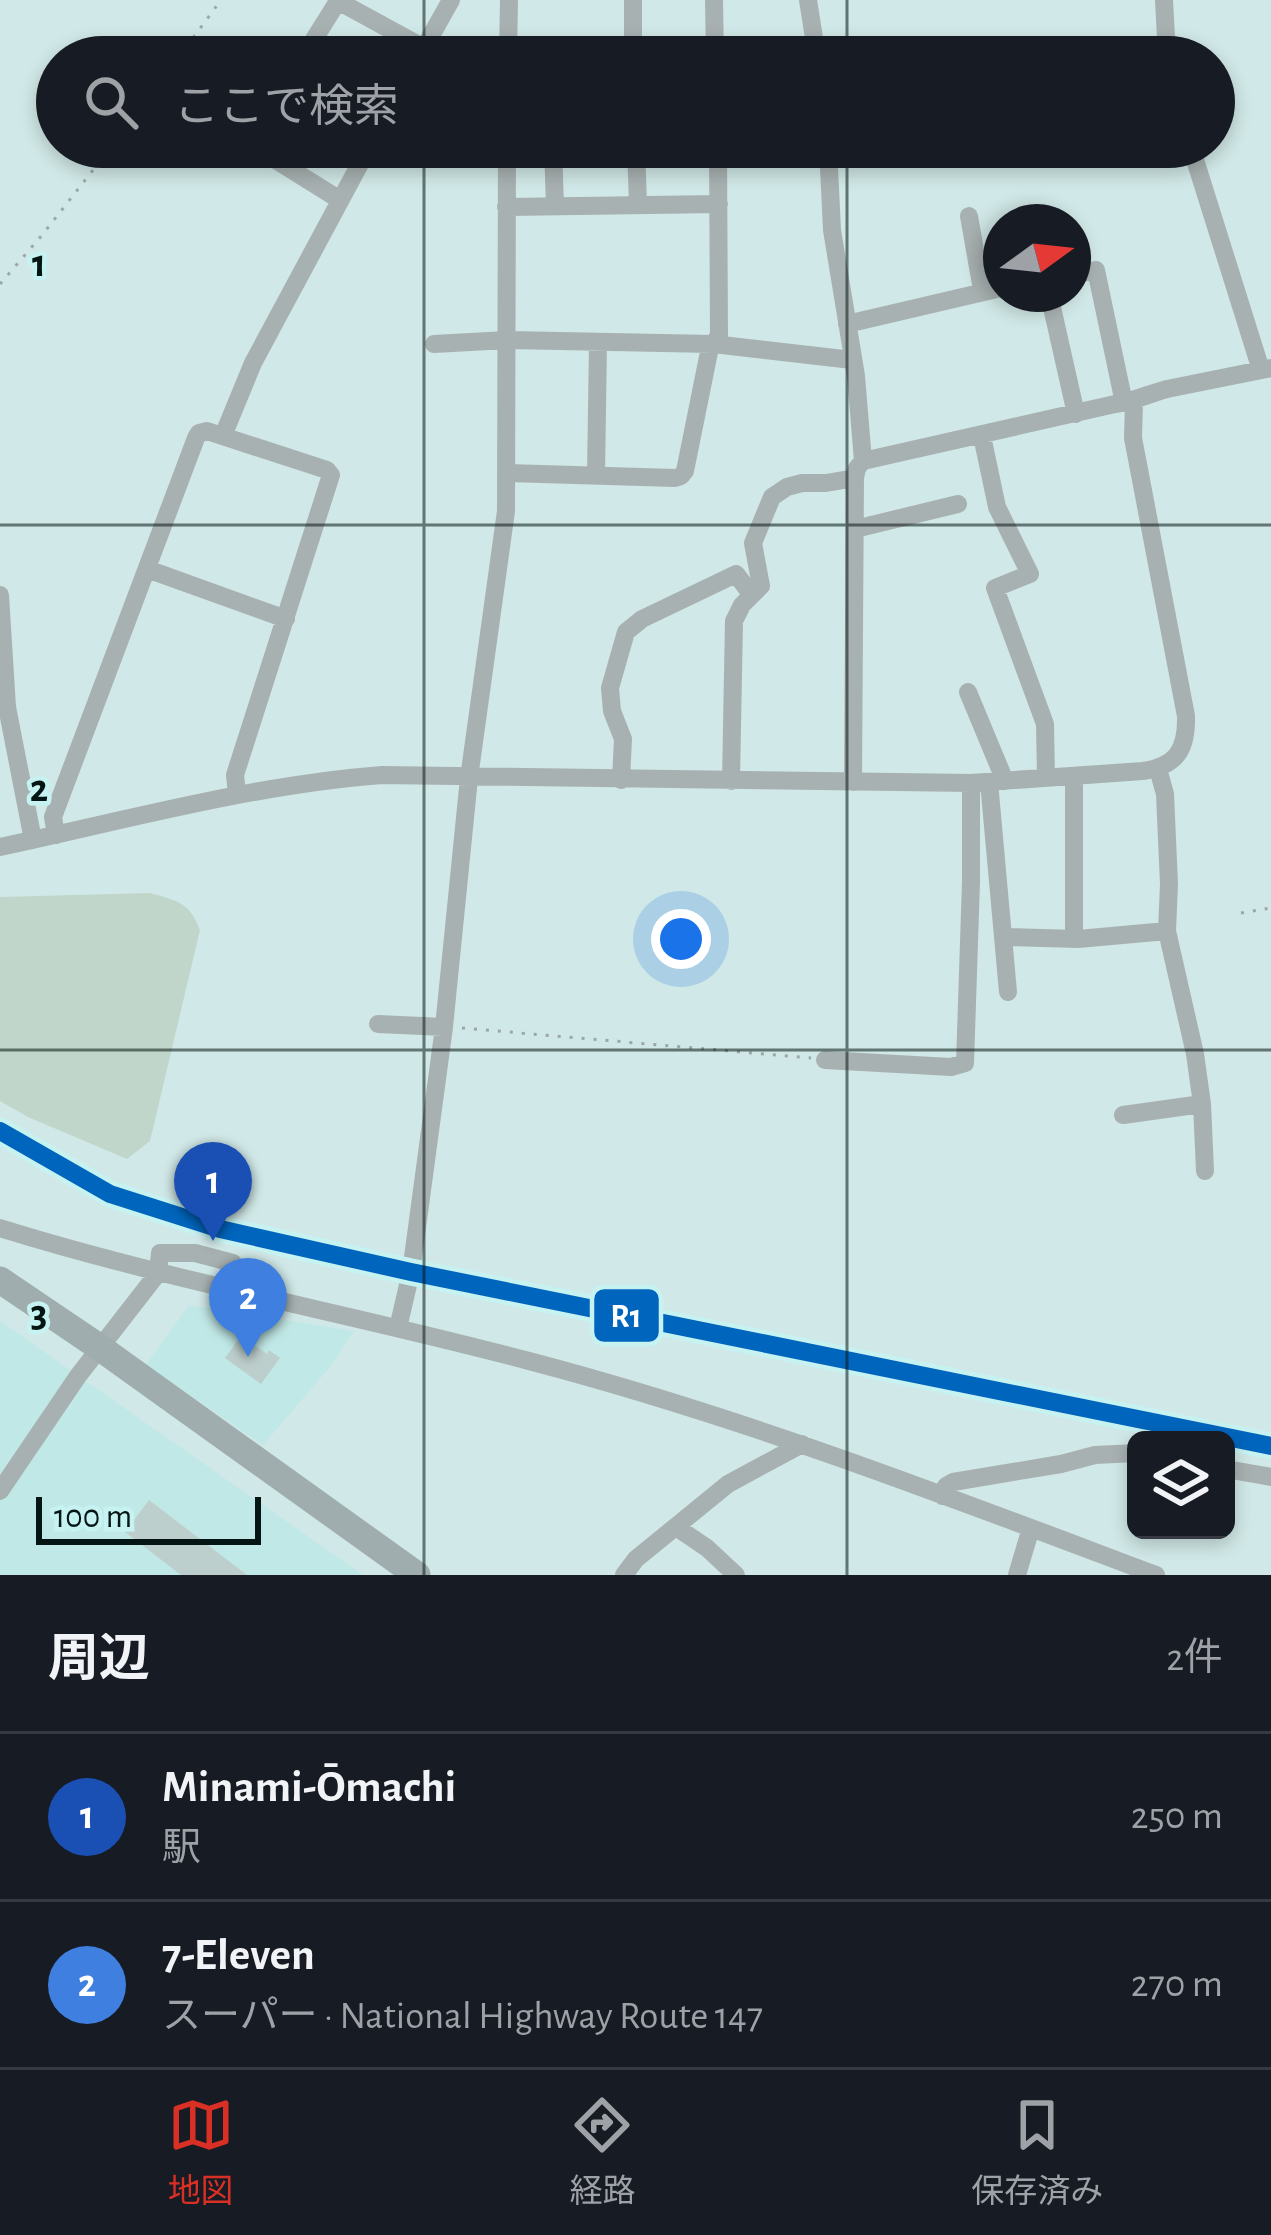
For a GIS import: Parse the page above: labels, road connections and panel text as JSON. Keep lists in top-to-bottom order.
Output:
{
  "lines": ["transit line R1"],
  "scale_bar": "100 m",
  "north": "right",
  "page": {
    "search": "ここで検索",
    "pins": ["1", "2"],
    "scale": "100 m",
    "heading": ["周辺", "2件"],
    "list": [
      {
        "mark": "1",
        "name": "Minami-Ōmachi",
        "note": "駅",
        "value": "250 m"
      },
      {
        "mark": "2",
        "name": "7-Eleven",
        "note": "スーパー · National Highway Route 147",
        "value": "270 m"
      }
    ],
    "nav": ["地図", "経路", "保存済み"]
  },
  "grid": {
    "rows": ["1", "2", "3"]
  }
}
